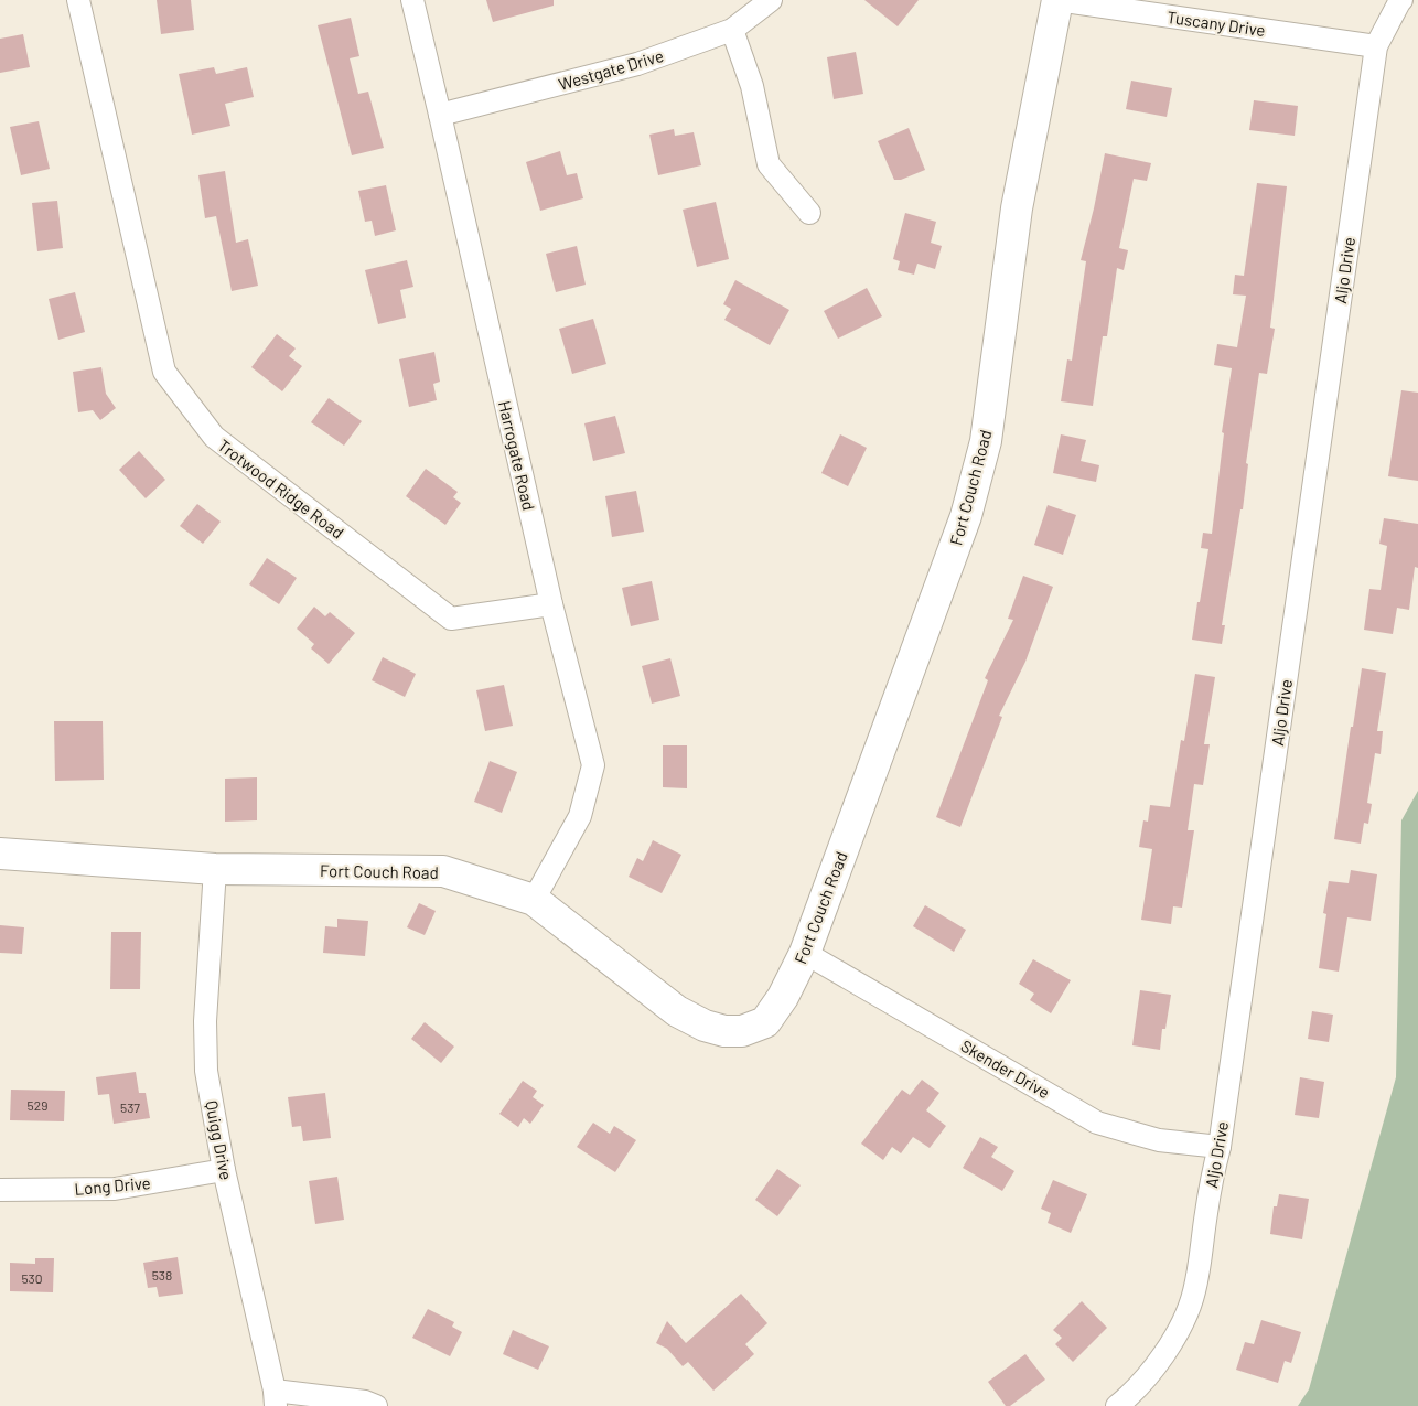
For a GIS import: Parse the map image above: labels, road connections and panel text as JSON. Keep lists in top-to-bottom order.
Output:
{
  "streets": {
    "street": [
      "Tuscany Drive",
      "Westgate Drive",
      "Aljo Drive",
      "Harrogate Road",
      "Fort Couch Road",
      "Trotwood Ridge Road",
      "Skender Drive",
      "Quigg Drive",
      "Long Drive"
    ]
  },
  "crossings": [
    ["Tuscany Drive", "Aljo Drive"],
    ["Tuscany Drive", "Fort Couch Road"],
    ["Westgate Drive", "Harrogate Road"],
    ["Aljo Drive", "Skender Drive"],
    ["Harrogate Road", "Fort Couch Road"],
    ["Harrogate Road", "Trotwood Ridge Road"],
    ["Fort Couch Road", "Skender Drive"],
    ["Fort Couch Road", "Quigg Drive"],
    ["Quigg Drive", "Long Drive"]
  ],
  "house_numbers": [
    "529",
    "537",
    "538",
    "530"
  ]
}
